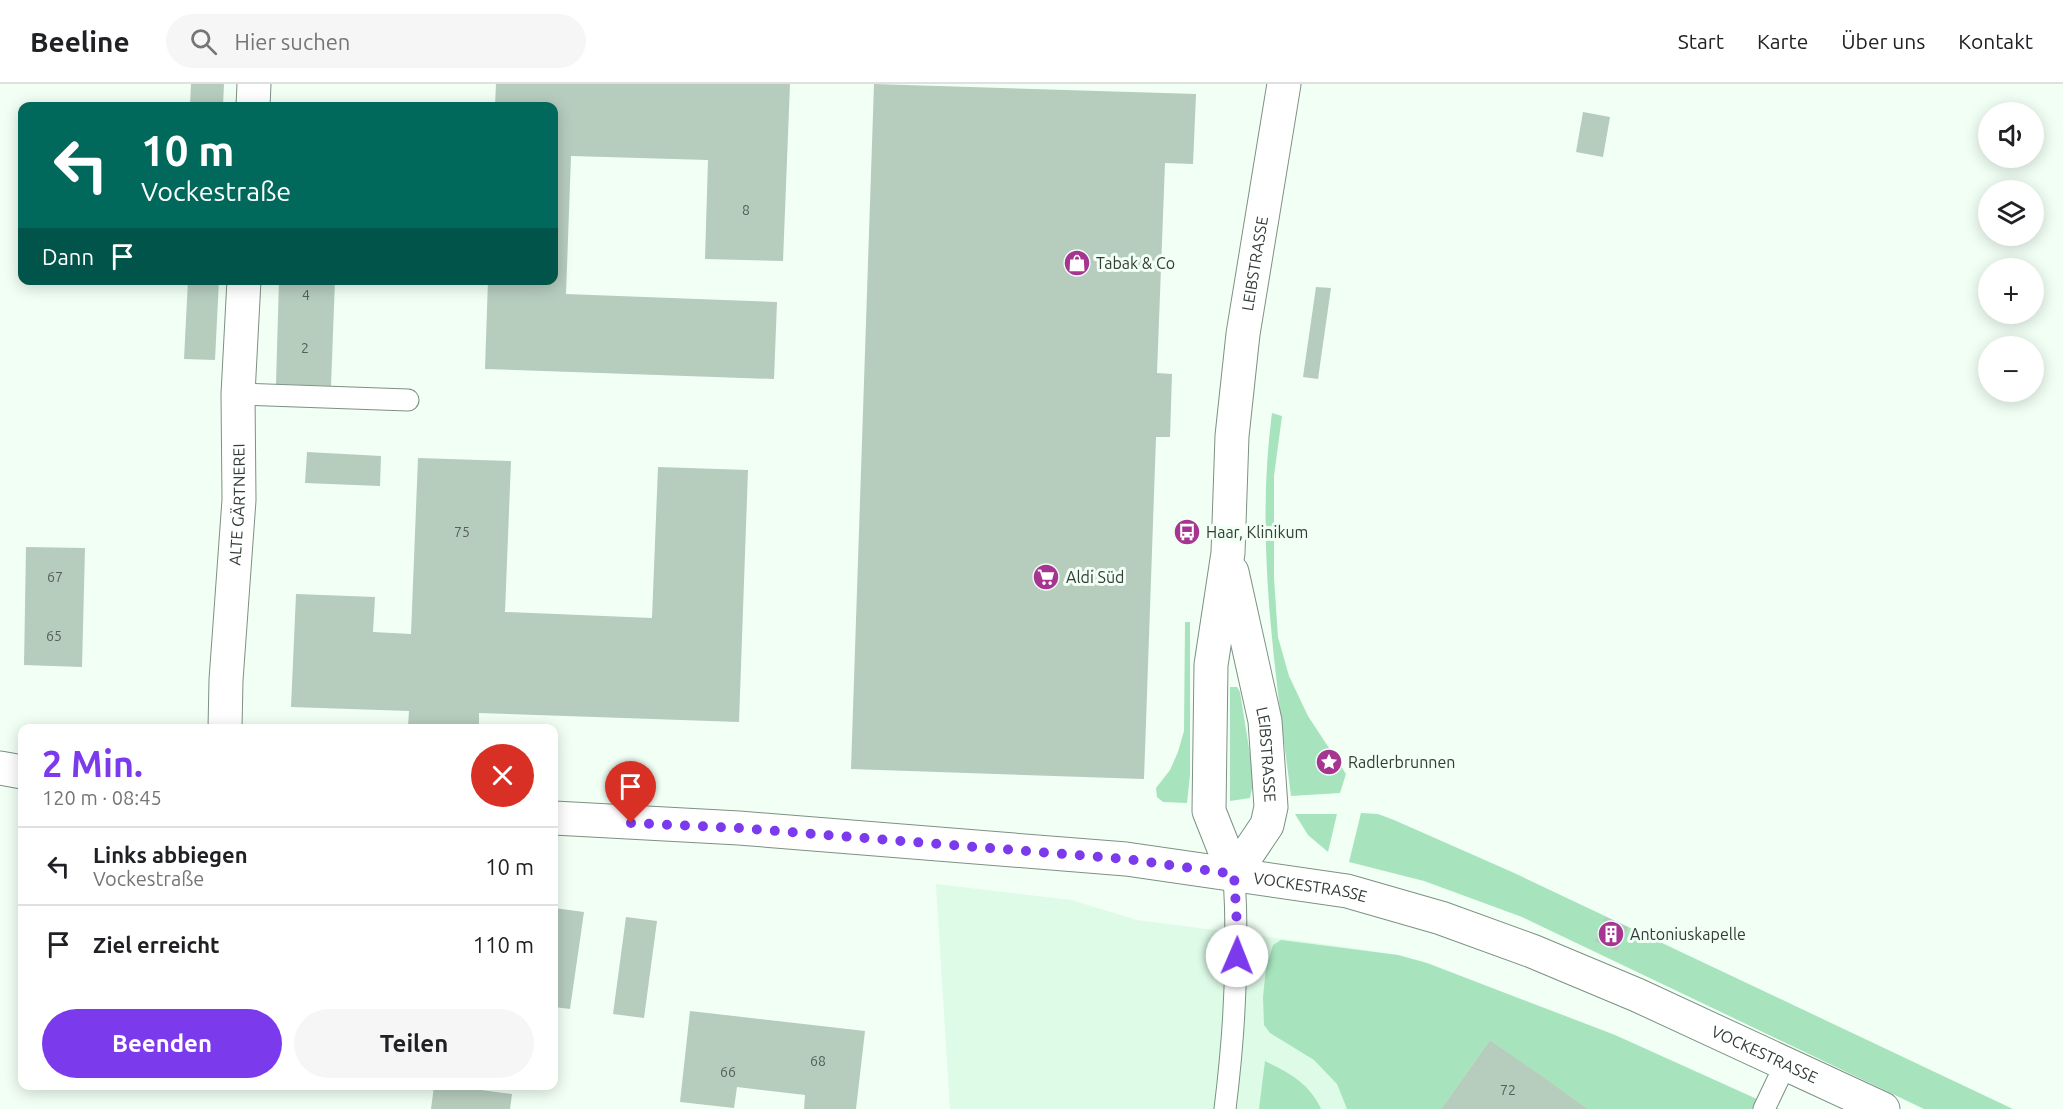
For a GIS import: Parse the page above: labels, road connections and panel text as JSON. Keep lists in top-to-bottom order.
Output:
{
  "streets": {
    "street": ["LEIBSTRASSE", "ALTE GÄRTNEREI", "VOCKESTRASSE"]
  },
  "crossings": [
    ["LEIBSTRASSE", "VOCKESTRASSE"]
  ],
  "places": {
    "shop": ["Tabak & Co"],
    "bus stop": ["Haar, Klinikum"],
    "supermarket": ["Aldi Süd"],
    "place": ["Radlerbrunnen"],
    "building": ["Antoniuskapelle"]
  },
  "house_numbers": [
    "8",
    "4",
    "2",
    "75",
    "67",
    "65",
    "68",
    "66",
    "72"
  ],
  "page": {
    "header": "Beeline",
    "search": "Hier suchen",
    "nav": [
      "Start",
      "Karte",
      "Über uns",
      "Kontakt"
    ],
    "map_buttons": ["+", "−"],
    "turn": ["10 m", "Vockestraße"],
    "then": "Dann",
    "heading": ["2 Min.", "120 m · 08:45"],
    "list": [
      {
        "name": "Links abbiegen",
        "note": "Vockestraße",
        "value": "10 m"
      },
      {
        "name": "Ziel erreicht",
        "value": "110 m"
      }
    ],
    "buttons": ["Beenden", "Teilen"]
  }
}
